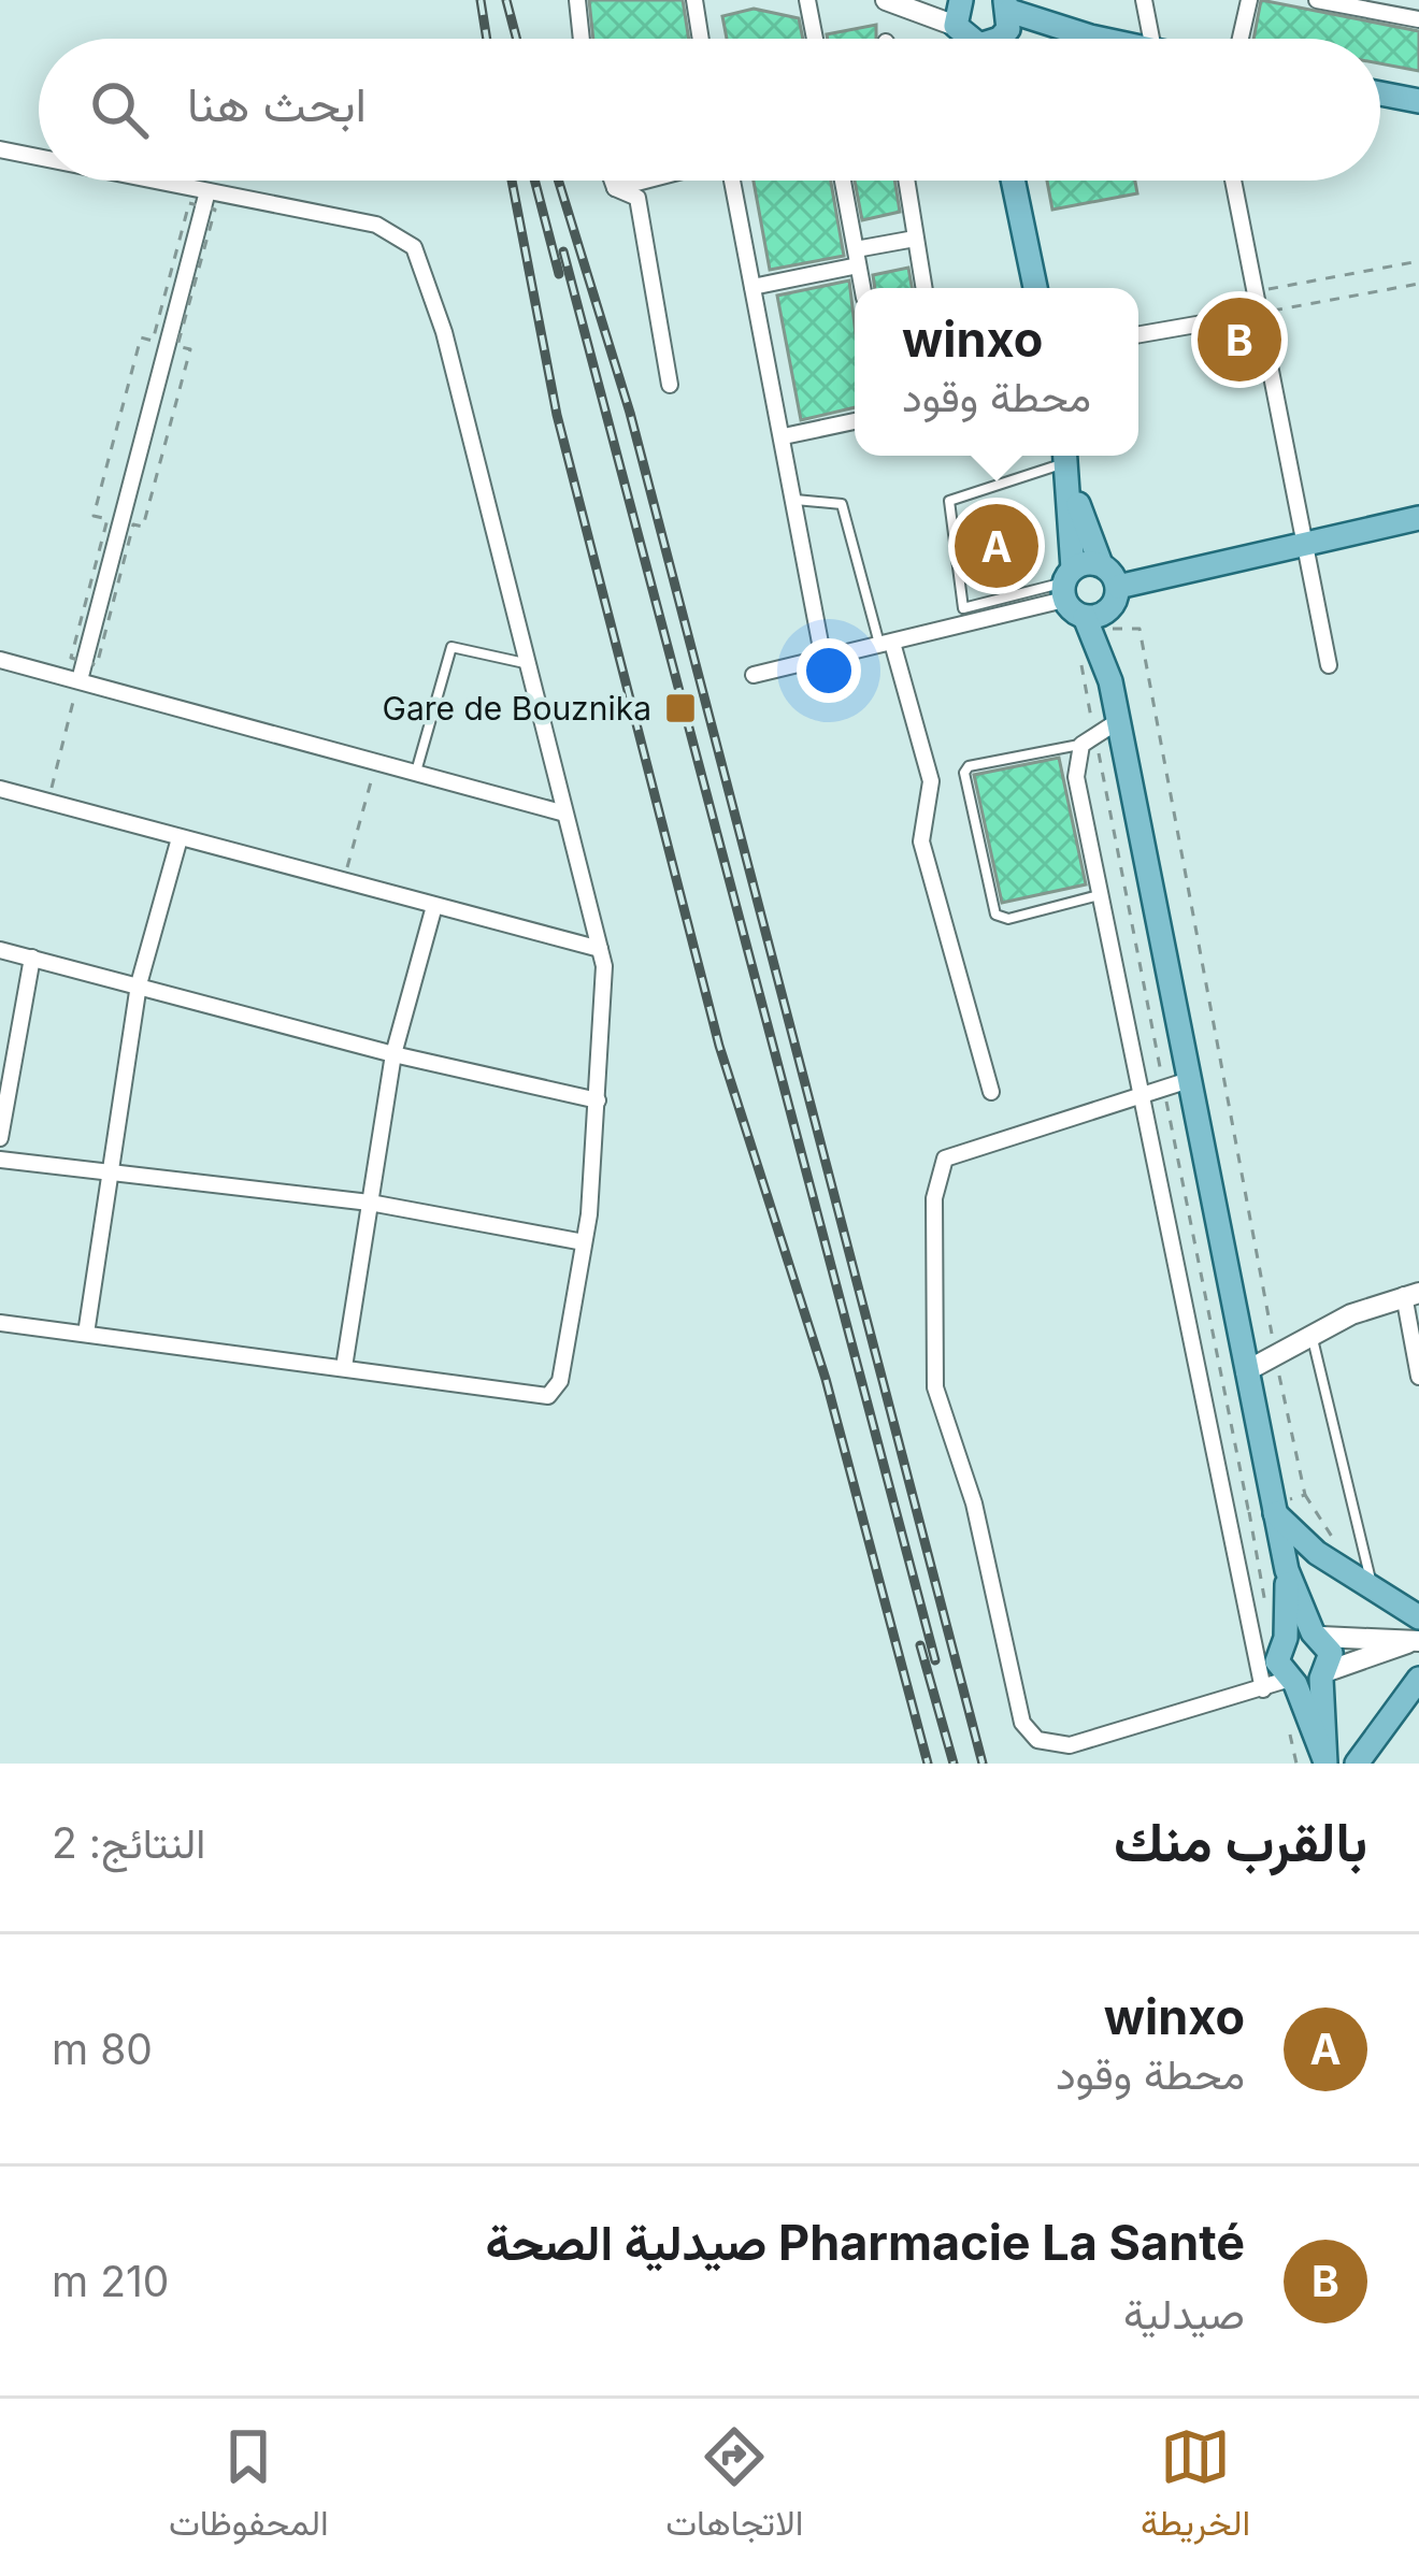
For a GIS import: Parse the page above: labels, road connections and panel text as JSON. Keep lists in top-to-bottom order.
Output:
{
  "places": {
    "transit": ["Gare de Bouznika"]
  },
  "page": {
    "search": "ابحث هنا",
    "popup": ["winxo", "محطة وقود"],
    "pins": ["B", "A"],
    "heading": ["بالقرب منك", "النتائج: 2"],
    "list": [
      {
        "mark": "A",
        "name": "winxo",
        "note": "محطة وقود",
        "value": "80 m"
      },
      {
        "mark": "B",
        "name": "Pharmacie La Santé صيدلية الصحة",
        "note": "صيدلية",
        "value": "210 m"
      }
    ],
    "nav": ["الخريطة", "الاتجاهات", "المحفوظات"]
  }
}
